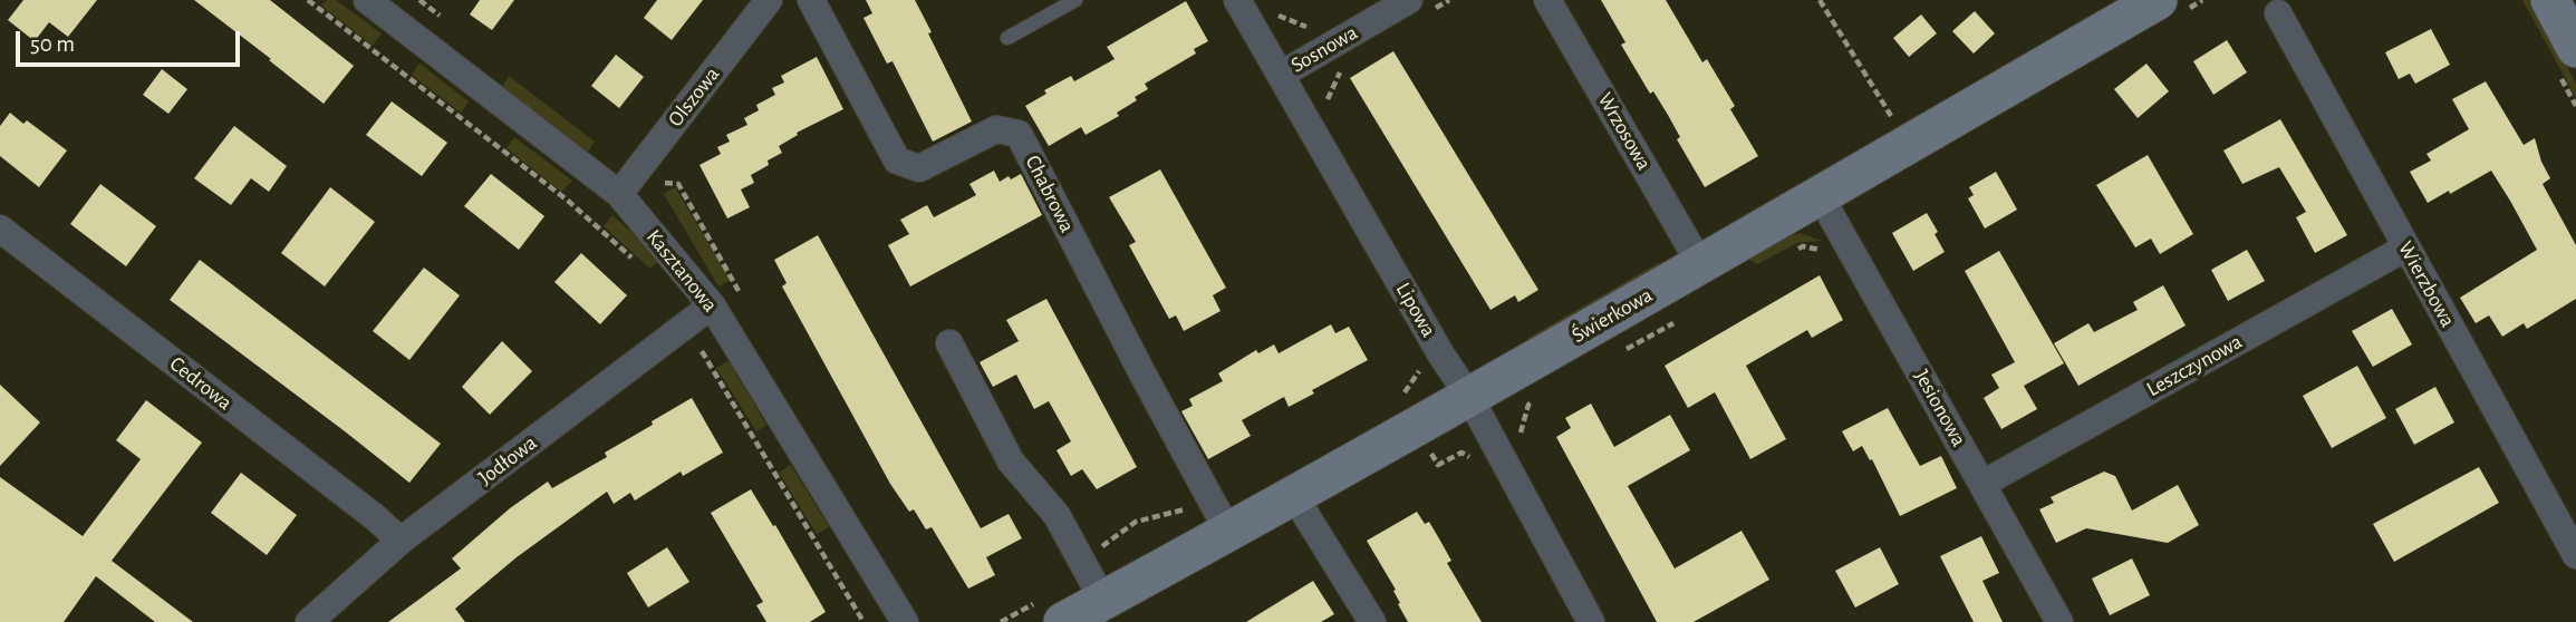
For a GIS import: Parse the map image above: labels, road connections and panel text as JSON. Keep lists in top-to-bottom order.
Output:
{
  "streets": {
    "street": [
      "Sosnowa",
      "Olszowa",
      "Wrzosowa",
      "Chabrowa",
      "Kasztanowa",
      "Wierzbowa",
      "Lipowa",
      "Świerkowa",
      "Leszczynowa",
      "Cedrowa",
      "Jesionowa",
      "Jodłowa"
    ]
  },
  "crossings": [
    ["Sosnowa", "Lipowa"],
    ["Olszowa", "Kasztanowa"],
    ["Wrzosowa", "Świerkowa"],
    ["Chabrowa", "Świerkowa"],
    ["Kasztanowa", "Jodłowa"],
    ["Wierzbowa", "Leszczynowa"],
    ["Lipowa", "Świerkowa"],
    ["Świerkowa", "Jesionowa"],
    ["Leszczynowa", "Jesionowa"],
    ["Cedrowa", "Jodłowa"]
  ],
  "scale_bar": "50 m"
}
